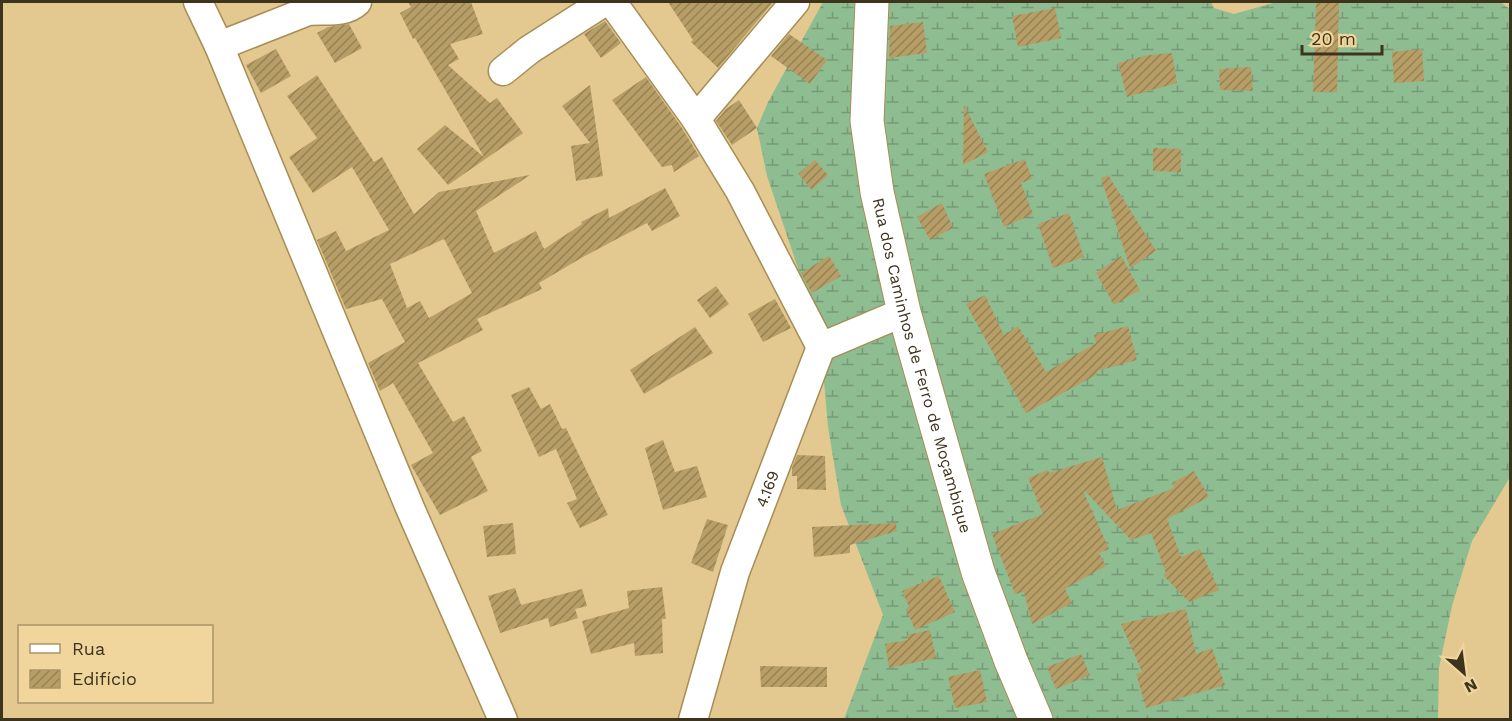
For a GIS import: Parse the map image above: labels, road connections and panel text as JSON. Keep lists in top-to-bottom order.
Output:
{
  "streets": {
    "street": ["Rua dos Caminhos de Ferro de Moçambique", "4.169"]
  },
  "legend": ["Rua", "Edifício"],
  "scale_bar": "20 m",
  "north": "bottom right"
}
